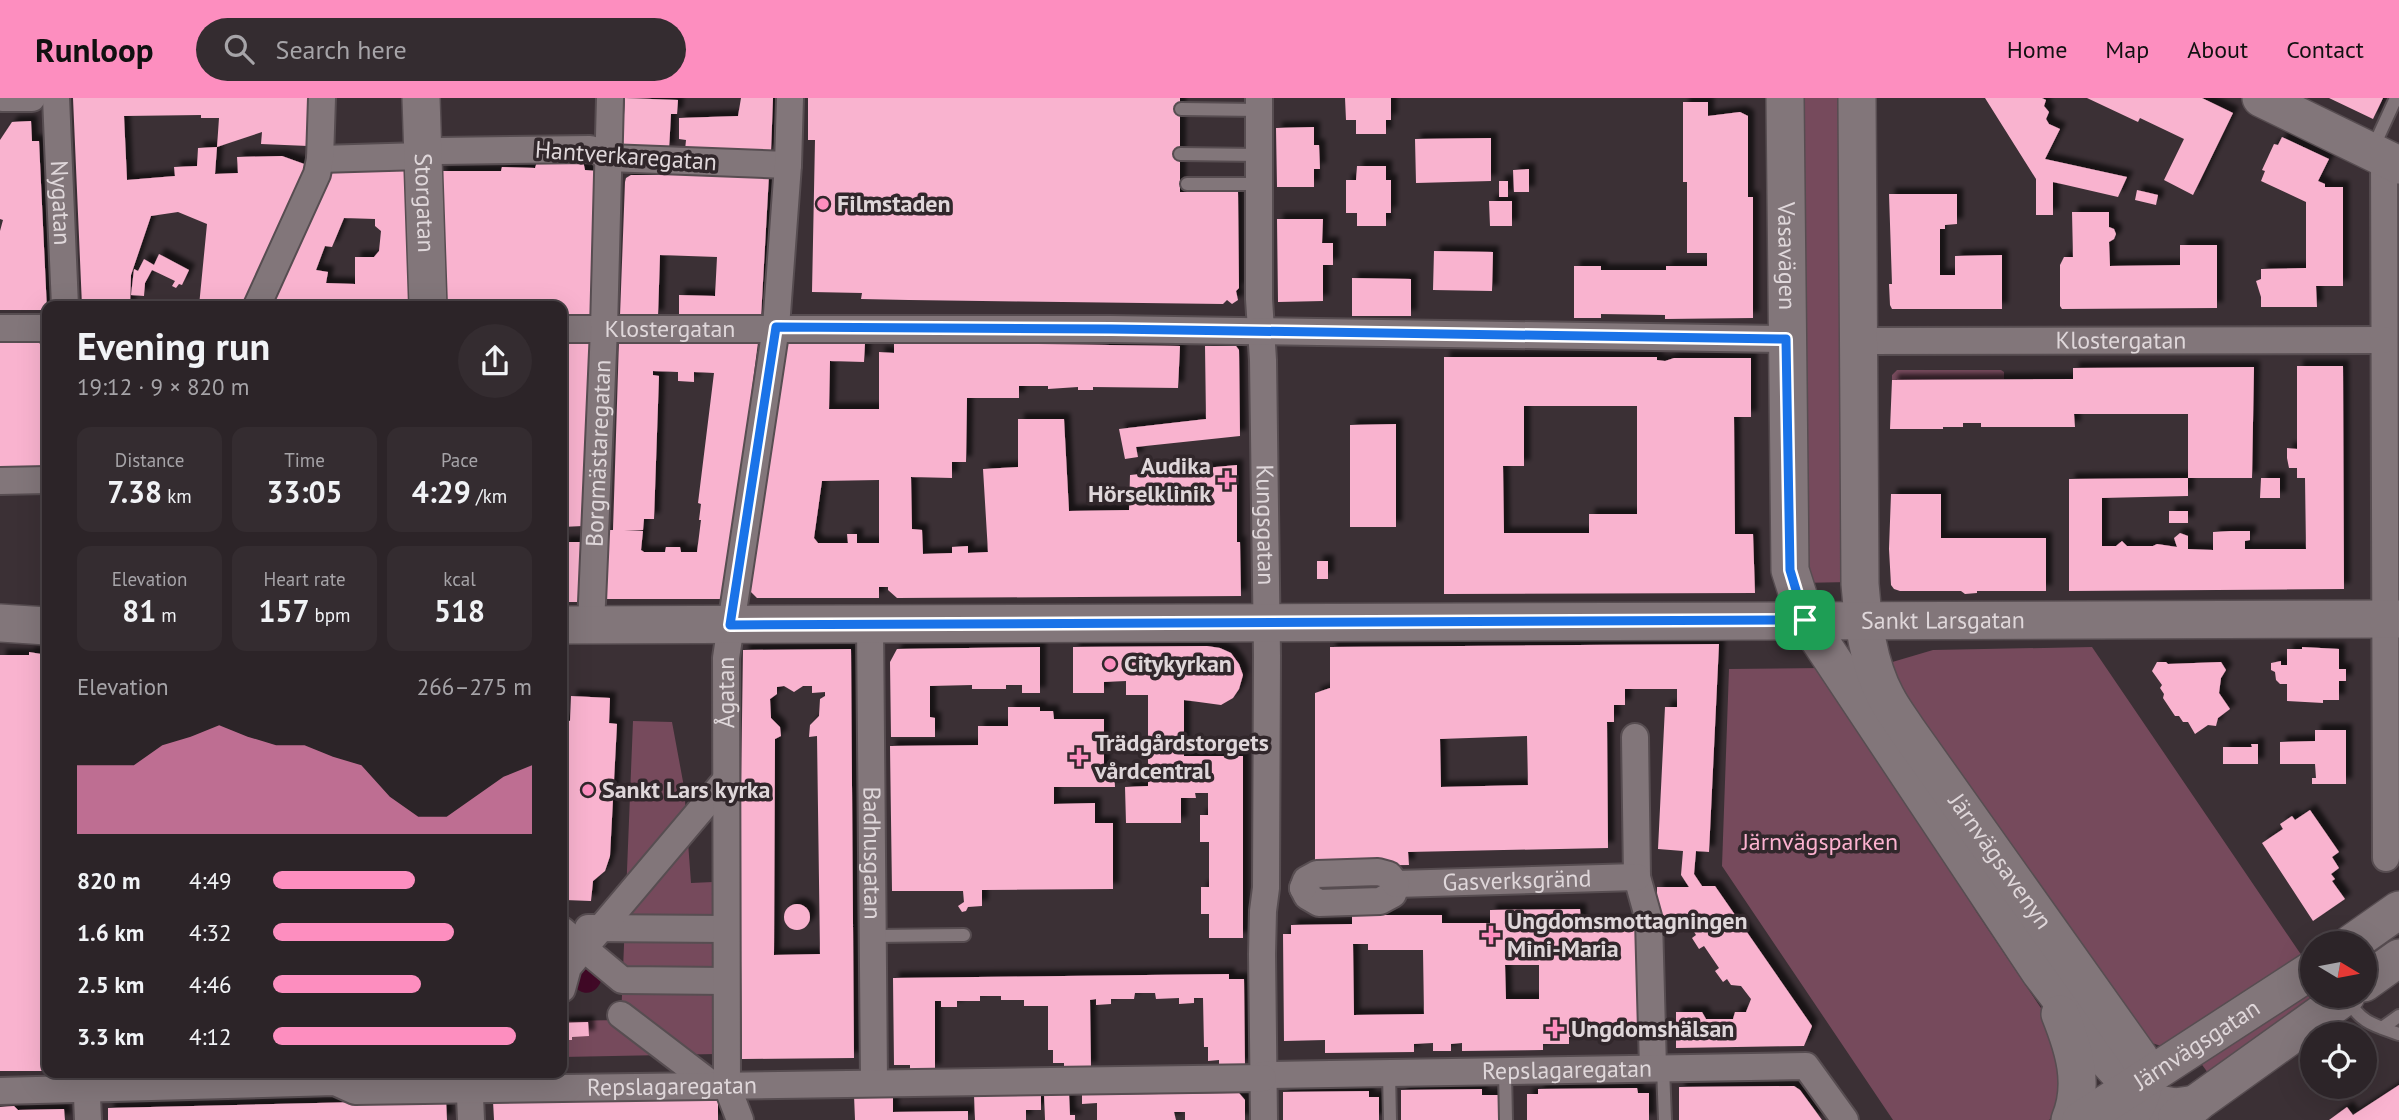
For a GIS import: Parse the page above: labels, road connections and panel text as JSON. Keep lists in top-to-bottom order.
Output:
{
  "streets": {
    "main road": [
      "Storgatan",
      "Vasavägen",
      "Sankt Larsgatan",
      "Järnvägsavenyn",
      "Järnvägsgatan"
    ],
    "street": [
      "Hantverkaregatan",
      "Nygatan",
      "Klostergatan",
      "Borgmästaregatan",
      "Kungsgatan",
      "Ågatan",
      "Badhusgatan",
      "Gasverksgränd",
      "Repslagaregatan"
    ]
  },
  "crossings": [
    ["Hantverkaregatan", "Storgatan"],
    ["Hantverkaregatan", "Borgmästaregatan"],
    ["Hantverkaregatan", "Ågatan"],
    ["Vasavägen", "Klostergatan"],
    ["Vasavägen", "Sankt Larsgatan"],
    ["Vasavägen", "Järnvägsavenyn"],
    ["Klostergatan", "Borgmästaregatan"],
    ["Klostergatan", "Kungsgatan"],
    ["Klostergatan", "Ågatan"],
    ["Borgmästaregatan", "Sankt Larsgatan"],
    ["Kungsgatan", "Sankt Larsgatan"],
    ["Kungsgatan", "Gasverksgränd"],
    ["Kungsgatan", "Repslagaregatan"],
    ["Sankt Larsgatan", "Ågatan"],
    ["Sankt Larsgatan", "Badhusgatan"],
    ["Sankt Larsgatan", "Järnvägsavenyn"],
    ["Ågatan", "Repslagaregatan"],
    ["Badhusgatan", "Repslagaregatan"],
    ["Järnvägsavenyn", "Järnvägsgatan"]
  ],
  "parks": ["Järnvägsparken"],
  "places": {
    "other": ["Filmstaden", "Citykyrkan", "Sankt Lars kyrka"],
    "health": [
      "Audika Hörselklinik",
      "Trädgårdstorgets vårdcentral",
      "Ungdomsmottagningen Mini-Maria",
      "Ungdomshälsan"
    ]
  },
  "north": "right",
  "page": {
    "header": "Runloop",
    "search": "Search here",
    "nav": [
      "Home",
      "Map",
      "About",
      "Contact"
    ],
    "heading": ["Evening run", "19:12 · 9 × 820 m"],
    "stats": [
      ["Distance", "7.38 km"],
      ["Time", "33:05"],
      ["Pace", "4:29 /km"],
      ["Elevation", "81 m"],
      ["Heart rate", "157 bpm"],
      ["kcal", "518"]
    ],
    "chart": ["Elevation", "266–275 m"],
    "list": [
      {
        "name": "820 m",
        "note": "4:49"
      },
      {
        "name": "1.6 km",
        "note": "4:32"
      },
      {
        "name": "2.5 km",
        "note": "4:46"
      },
      {
        "name": "3.3 km",
        "note": "4:12"
      }
    ]
  }
}
